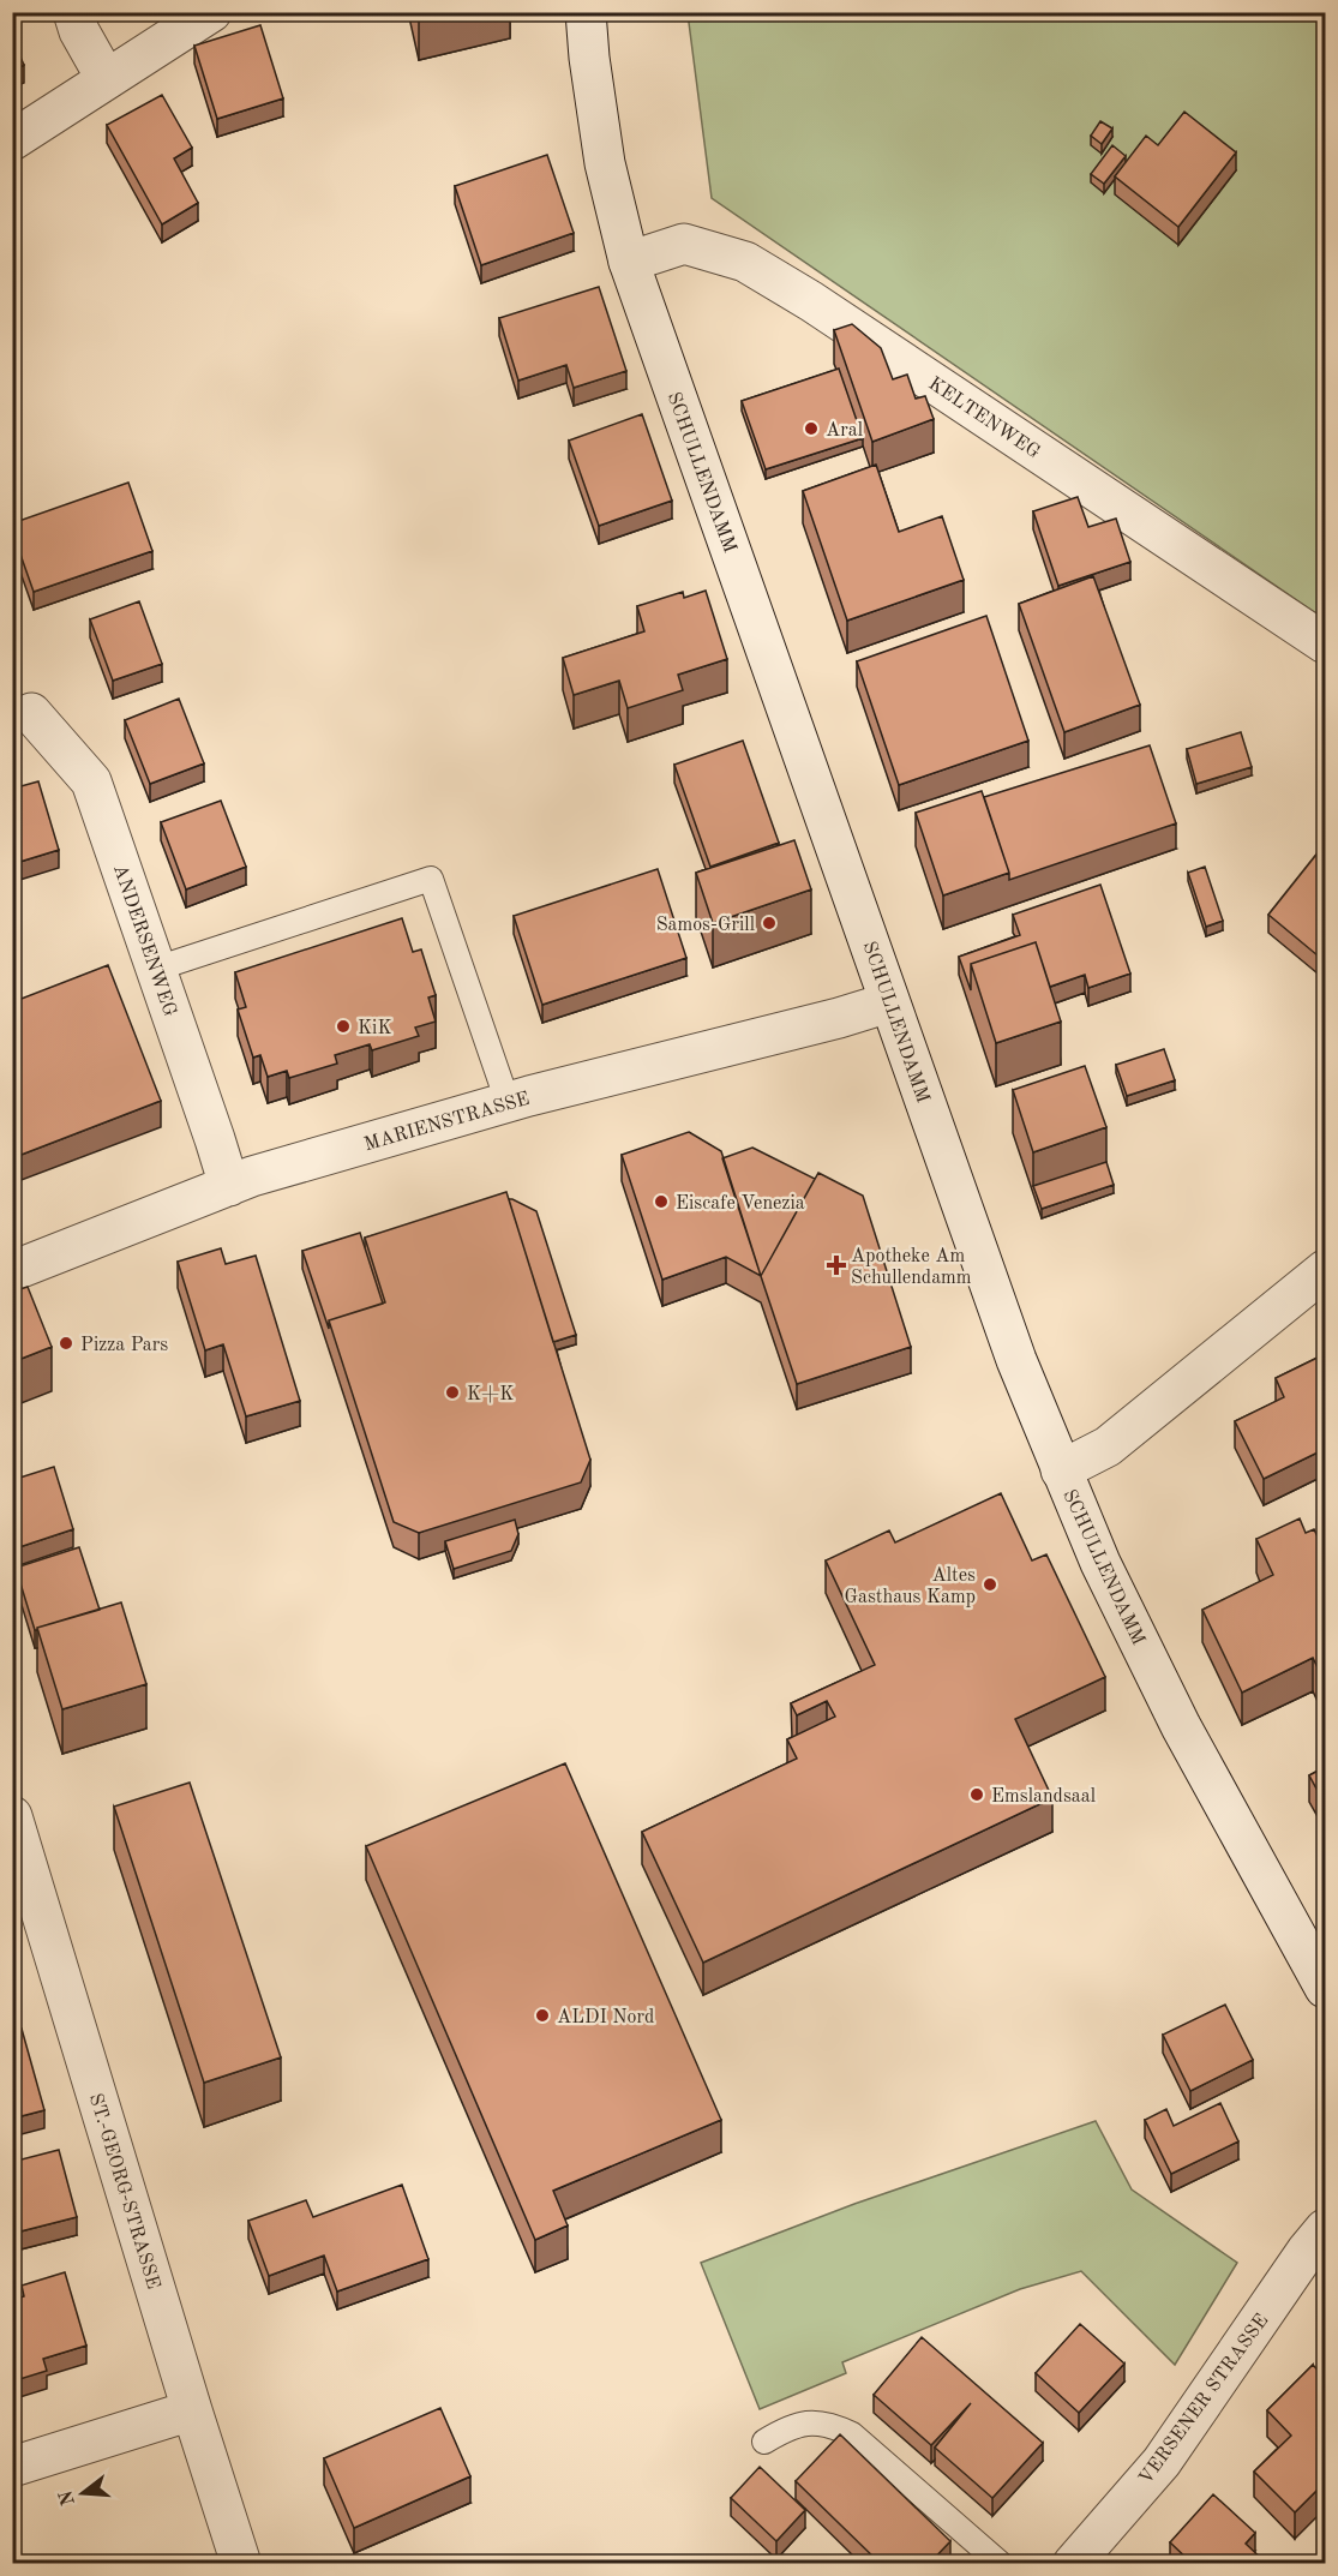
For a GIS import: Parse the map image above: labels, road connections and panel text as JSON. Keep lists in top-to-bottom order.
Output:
{
  "streets": {
    "street": [
      "KELTENWEG",
      "SCHULLENDAMM",
      "ANDERSENWEG",
      "MARIENSTRASSE",
      "ST.-GEORG-STRASSE",
      "VERSENER STRASSE"
    ]
  },
  "crossings": [
    ["KELTENWEG", "SCHULLENDAMM"],
    ["SCHULLENDAMM", "MARIENSTRASSE"],
    ["ANDERSENWEG", "MARIENSTRASSE"]
  ],
  "places": {
    "other": [
      "Aral",
      "Samos-Grill",
      "KiK",
      "Eiscafe Venezia",
      "Pizza Pars",
      "K+K",
      "Altes Gasthaus Kamp",
      "Emslandsaal",
      "ALDI Nord"
    ],
    "health": ["Apotheke Am Schullendamm"]
  },
  "north": "left"
}
